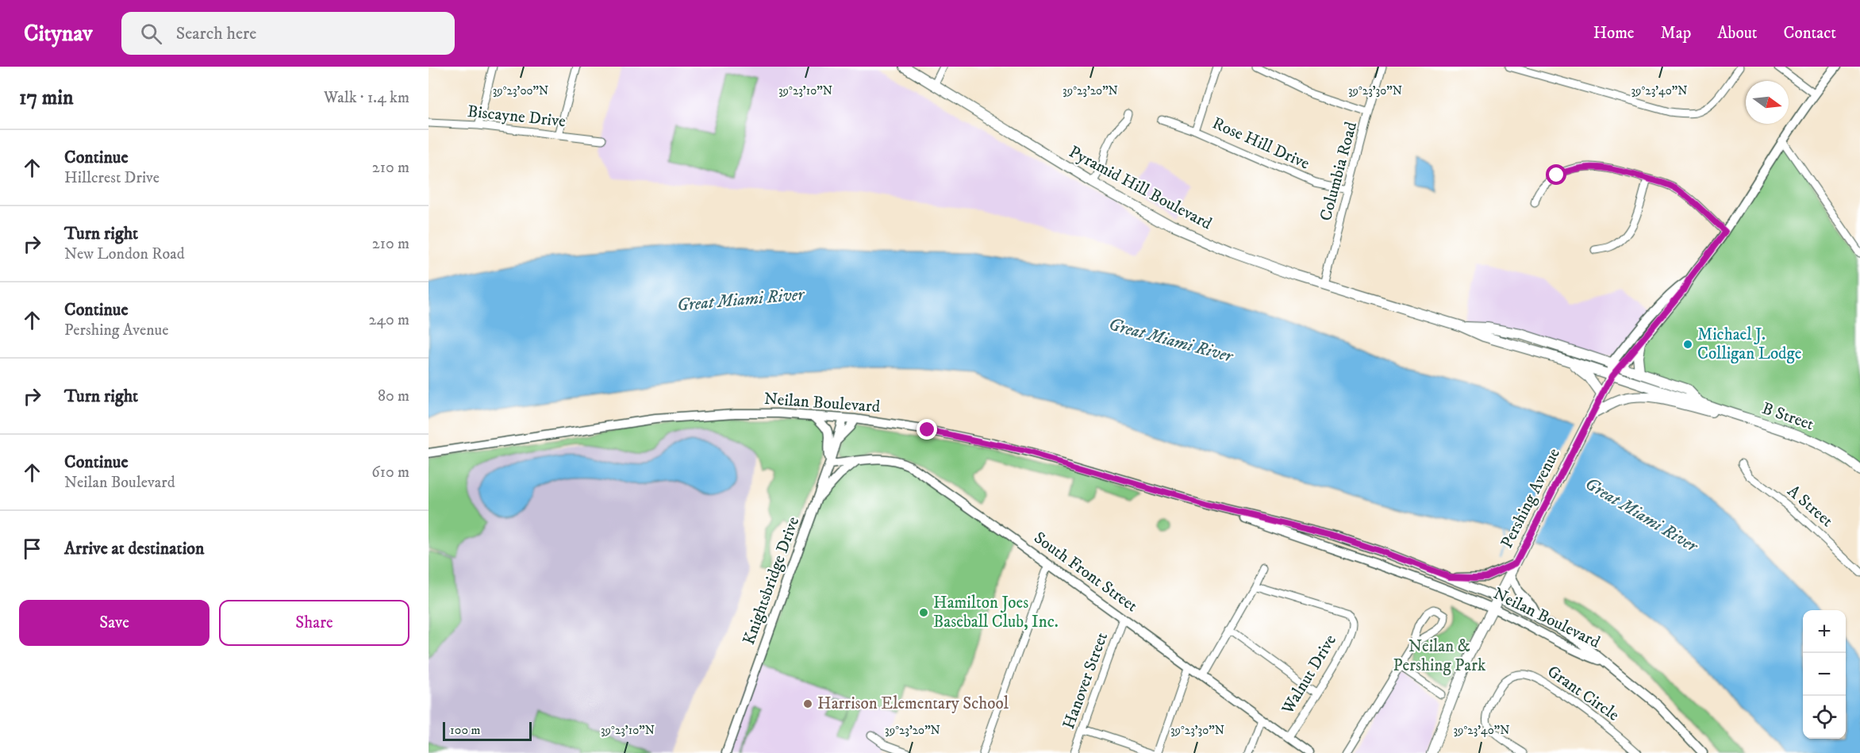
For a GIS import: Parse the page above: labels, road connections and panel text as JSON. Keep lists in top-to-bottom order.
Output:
{
  "streets": {
    "main road": ["Pyramid Hill Boulevard", "B Street", "Pershing Avenue"],
    "street": [
      "Biscayne Drive",
      "Rose Hill Drive",
      "Columbia Road",
      "Neilan Boulevard",
      "A Street",
      "South Front Street",
      "Knightsbridge Drive",
      "Walnut Drive",
      "Hanover Street",
      "Grant Circle"
    ]
  },
  "crossings": [
    ["Rose Hill Drive", "Columbia Road"],
    ["Columbia Road", "Pyramid Hill Boulevard"],
    ["Pyramid Hill Boulevard", "B Street"],
    ["Pyramid Hill Boulevard", "Pershing Avenue"],
    ["Neilan Boulevard", "Pershing Avenue"],
    ["Neilan Boulevard", "Knightsbridge Drive"],
    ["B Street", "Pershing Avenue"],
    ["South Front Street", "Knightsbridge Drive"],
    ["South Front Street", "Walnut Drive"],
    ["South Front Street", "Hanover Street"]
  ],
  "water": ["Great Miami River"],
  "parks": ["Neilan & Pershing Park"],
  "places": ["Michael J. Colligan Lodge", "Hamilton Joes Baseball Club, Inc.", "Harrison Elementary School"],
  "scale_bar": "100 m",
  "north": "right",
  "page": {
    "header": "Citynav",
    "search": "Search here",
    "nav": [
      "Home",
      "Map",
      "About",
      "Contact"
    ],
    "heading": ["17 min", "Walk · 1.4 km"],
    "list": [
      ["Continue", "Hillcrest Drive", "210 m"],
      ["Turn right", "New London Road", "210 m"],
      ["Continue", "Pershing Avenue", "240 m"],
      ["Turn right", "80 m"],
      ["Continue", "Neilan Boulevard", "610 m"],
      "Arrive at destination"
    ],
    "buttons": ["Save", "Share"],
    "map_buttons": ["+", "−"],
    "scale": "100 m"
  },
  "coordinates": [
    "39°23'00\"N",
    "39°23'10\"N",
    "39°23'20\"N",
    "39°23'30\"N",
    "39°23'40\"N"
  ]
}
